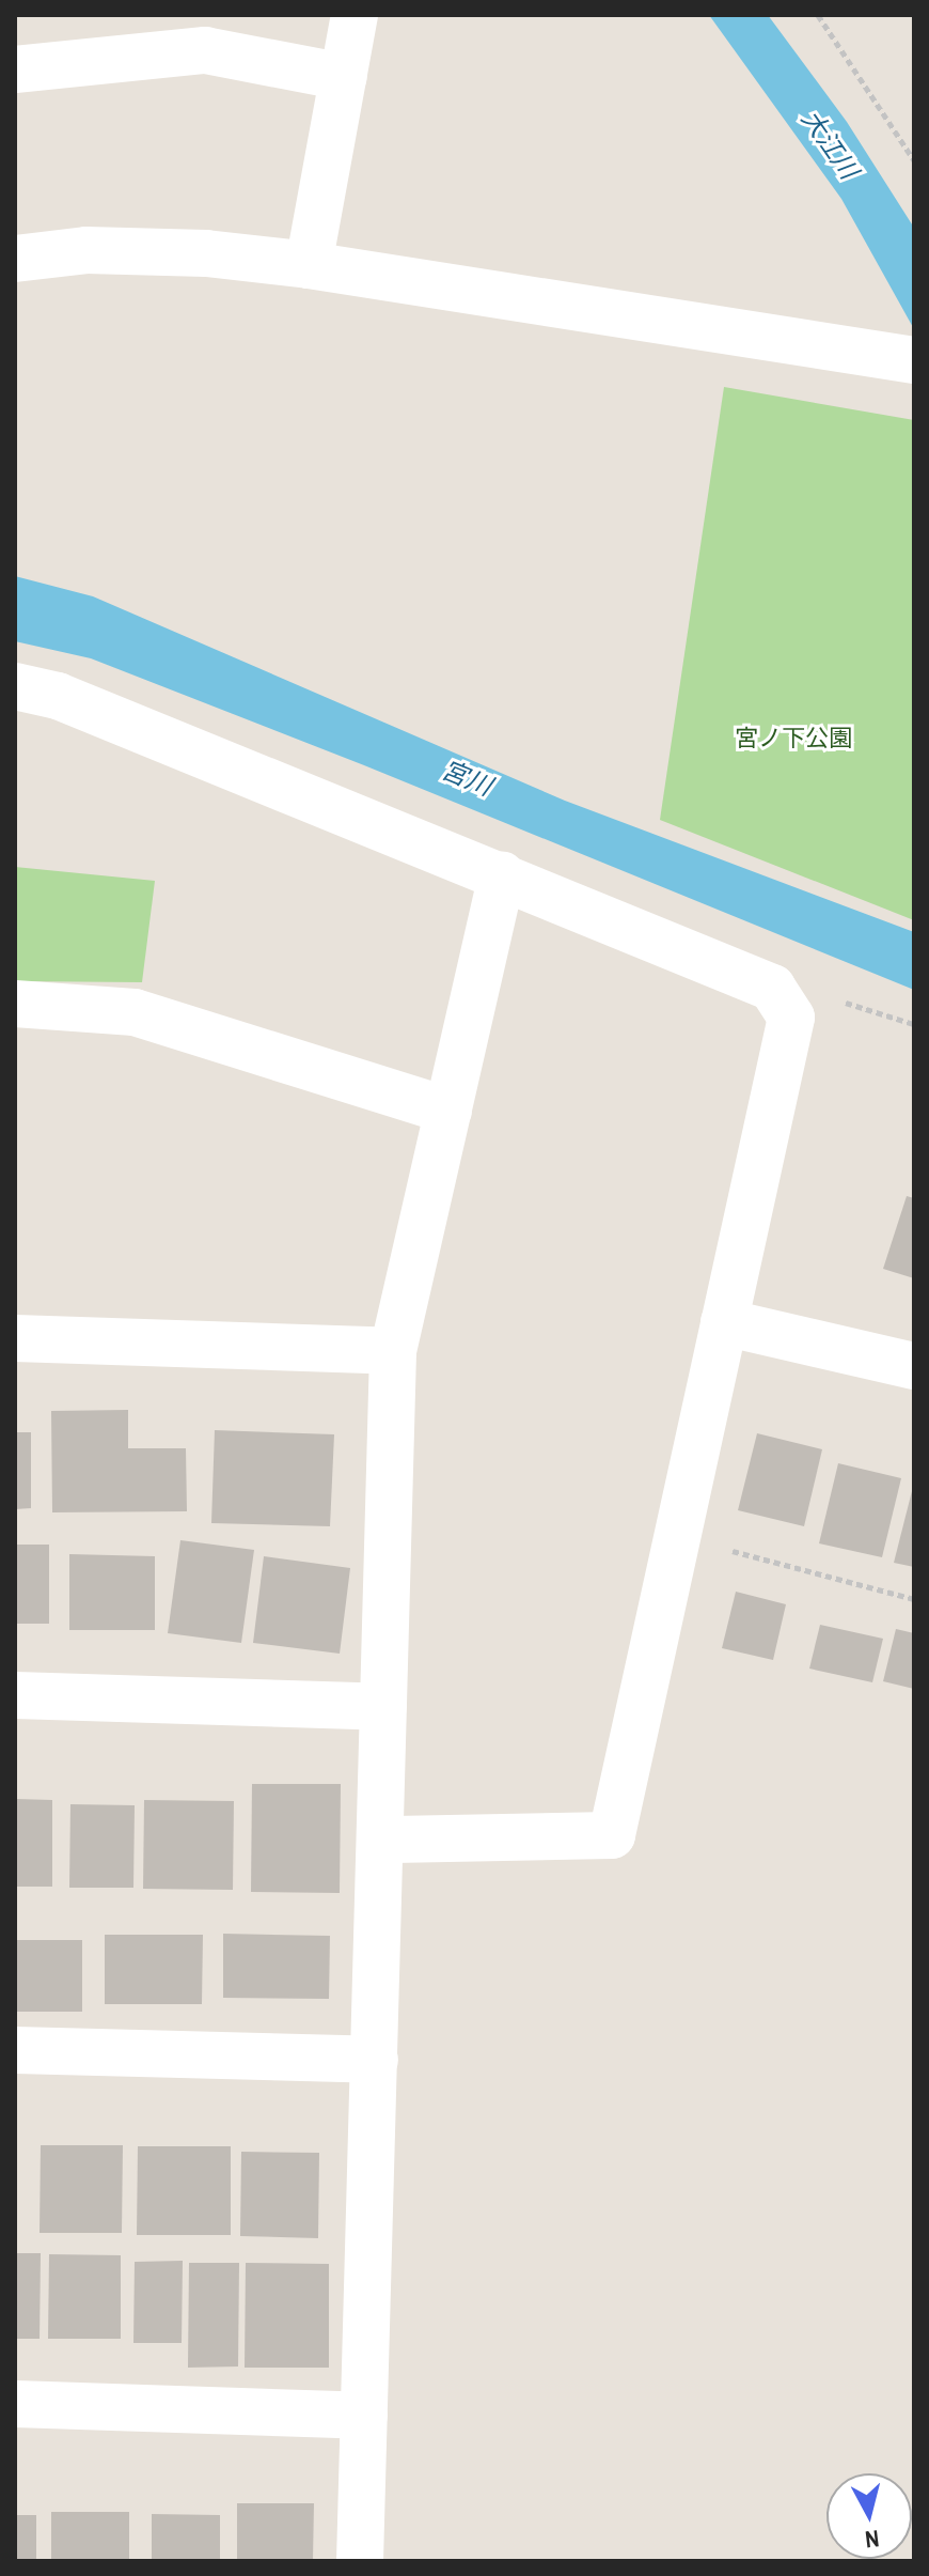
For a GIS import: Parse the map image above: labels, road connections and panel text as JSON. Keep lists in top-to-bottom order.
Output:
{
  "water": ["大江川", "宮川"],
  "parks": ["宮ノ下公園"],
  "north": "bottom"
}
